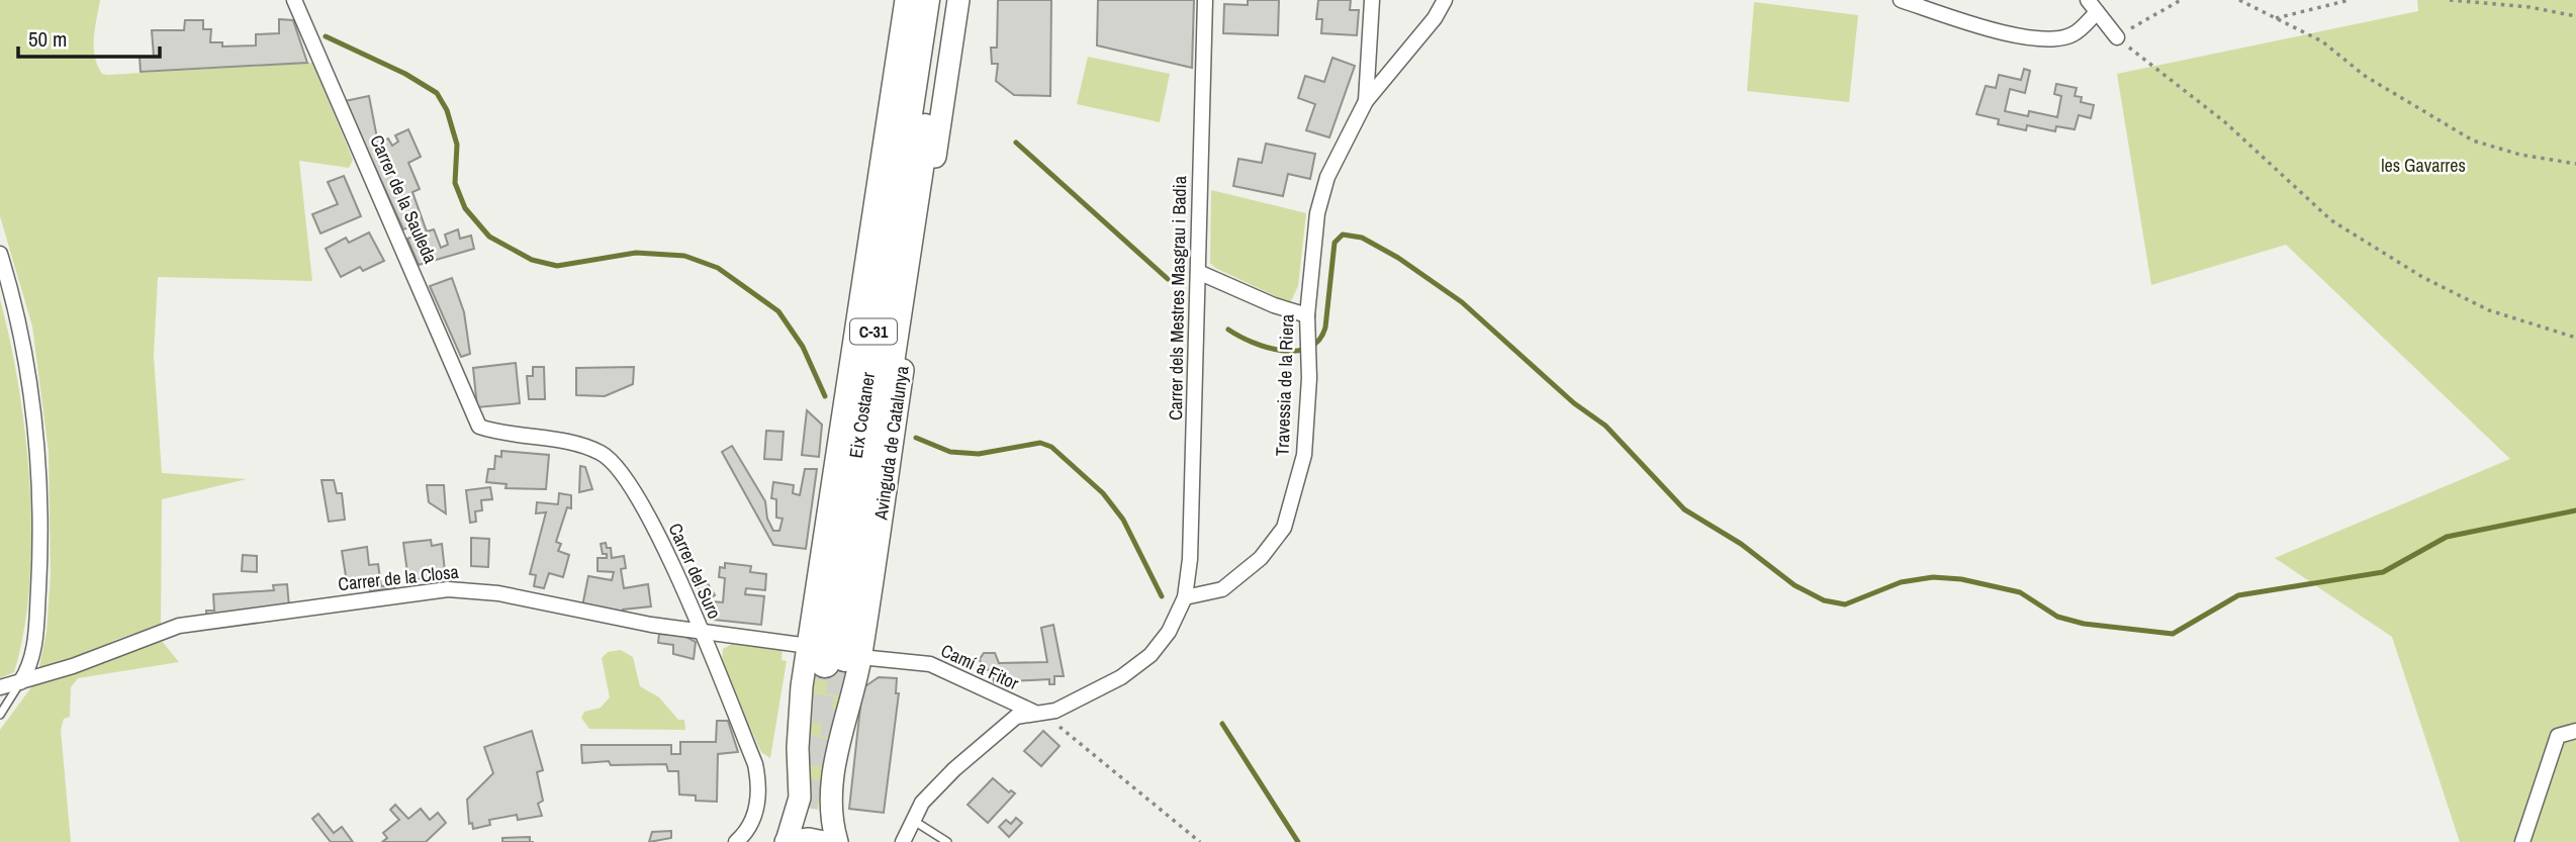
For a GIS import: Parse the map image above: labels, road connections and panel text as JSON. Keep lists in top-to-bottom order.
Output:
{
  "streets": {
    "highway": ["C-31", "Eix Costaner"],
    "main road": ["Avinguda de Catalunya"],
    "street": [
      "Carrer de la Sauleda",
      "Carrer dels Mestres Masgrau i Badia",
      "Travessia de la Riera",
      "Carrer del Suro",
      "Carrer de la Closa",
      "Camí a Fitor"
    ]
  },
  "crossings": [
    ["Carrer de la Sauleda", "Carrer del Suro"],
    ["Carrer dels Mestres Masgrau i Badia", "Travessia de la Riera"],
    ["Eix Costaner", "Avinguda de Catalunya"],
    ["Eix Costaner", "Carrer de la Closa"],
    ["Eix Costaner", "Camí a Fitor"],
    ["Avinguda de Catalunya", "Carrer de la Closa"],
    ["Avinguda de Catalunya", "Camí a Fitor"],
    ["Carrer del Suro", "Carrer de la Closa"],
    ["Carrer de la Closa", "Camí a Fitor"]
  ],
  "parks": ["les Gavarres"],
  "scale_bar": "50 m"
}
